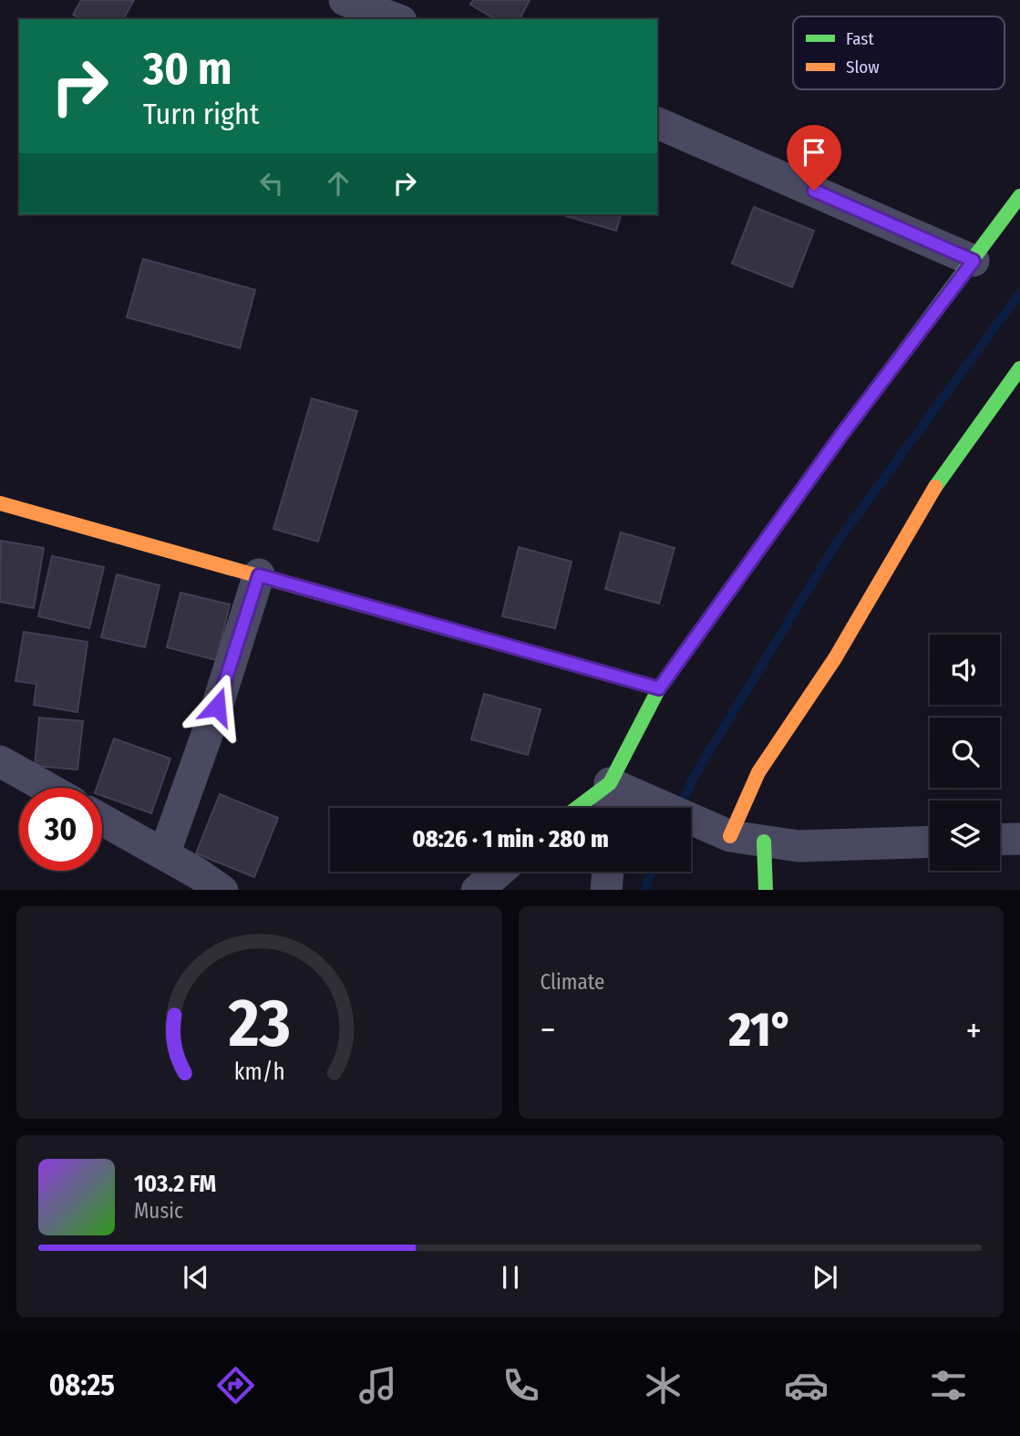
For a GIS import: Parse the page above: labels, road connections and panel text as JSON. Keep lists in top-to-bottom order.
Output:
{
  "legend": ["Fast", "Slow"],
  "page": {
    "turn": ["30 m", "Turn right"],
    "limit": "30",
    "trip": "08:26 · 1 min · 280 m",
    "tile": "Climate",
    "heat": ["−", "21°", "+"],
    "song": ["103.2 FM", "Music"],
    "tabs": "08:25",
    "gauge": ["23", "km/h"]
  }
}
